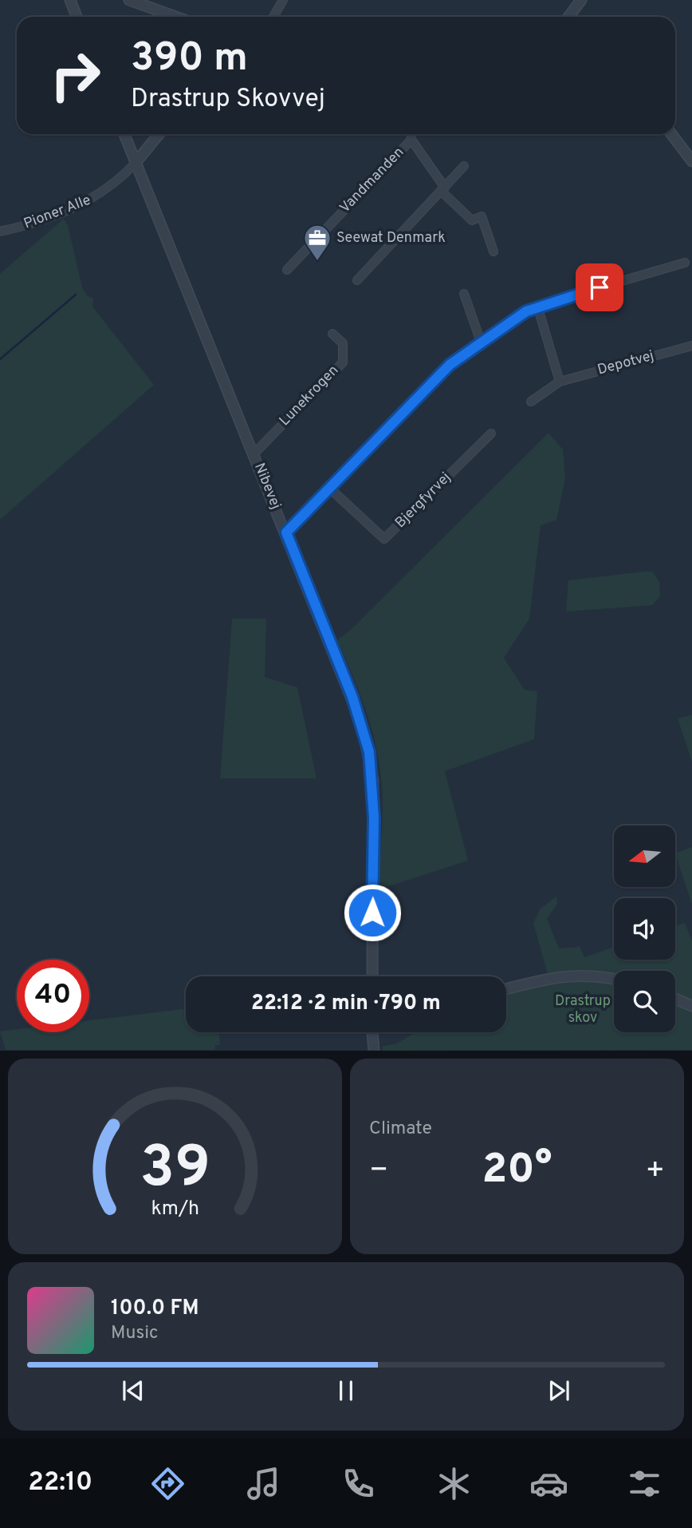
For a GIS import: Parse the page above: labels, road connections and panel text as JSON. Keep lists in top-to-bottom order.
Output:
{
  "streets": {
    "street": [
      "Vandmanden",
      "Pioner Alle",
      "Depotvej",
      "Lunekrogen",
      "Nibevej",
      "Bjergfyrvej"
    ]
  },
  "crossings": [
    ["Pioner Alle", "Nibevej"],
    ["Lunekrogen", "Nibevej"]
  ],
  "parks": ["Drastrup skov"],
  "places": {
    "office": ["Seewat Denmark"]
  },
  "north": "left",
  "page": {
    "turn": ["390 m", "Drastrup Skovvej"],
    "limit": "40",
    "trip": "22:12 · 2 min · 790 m",
    "tile": "Climate",
    "heat": ["−", "20°", "+"],
    "song": ["100.0 FM", "Music"],
    "tabs": "22:10",
    "gauge": ["39", "km/h"]
  }
}
